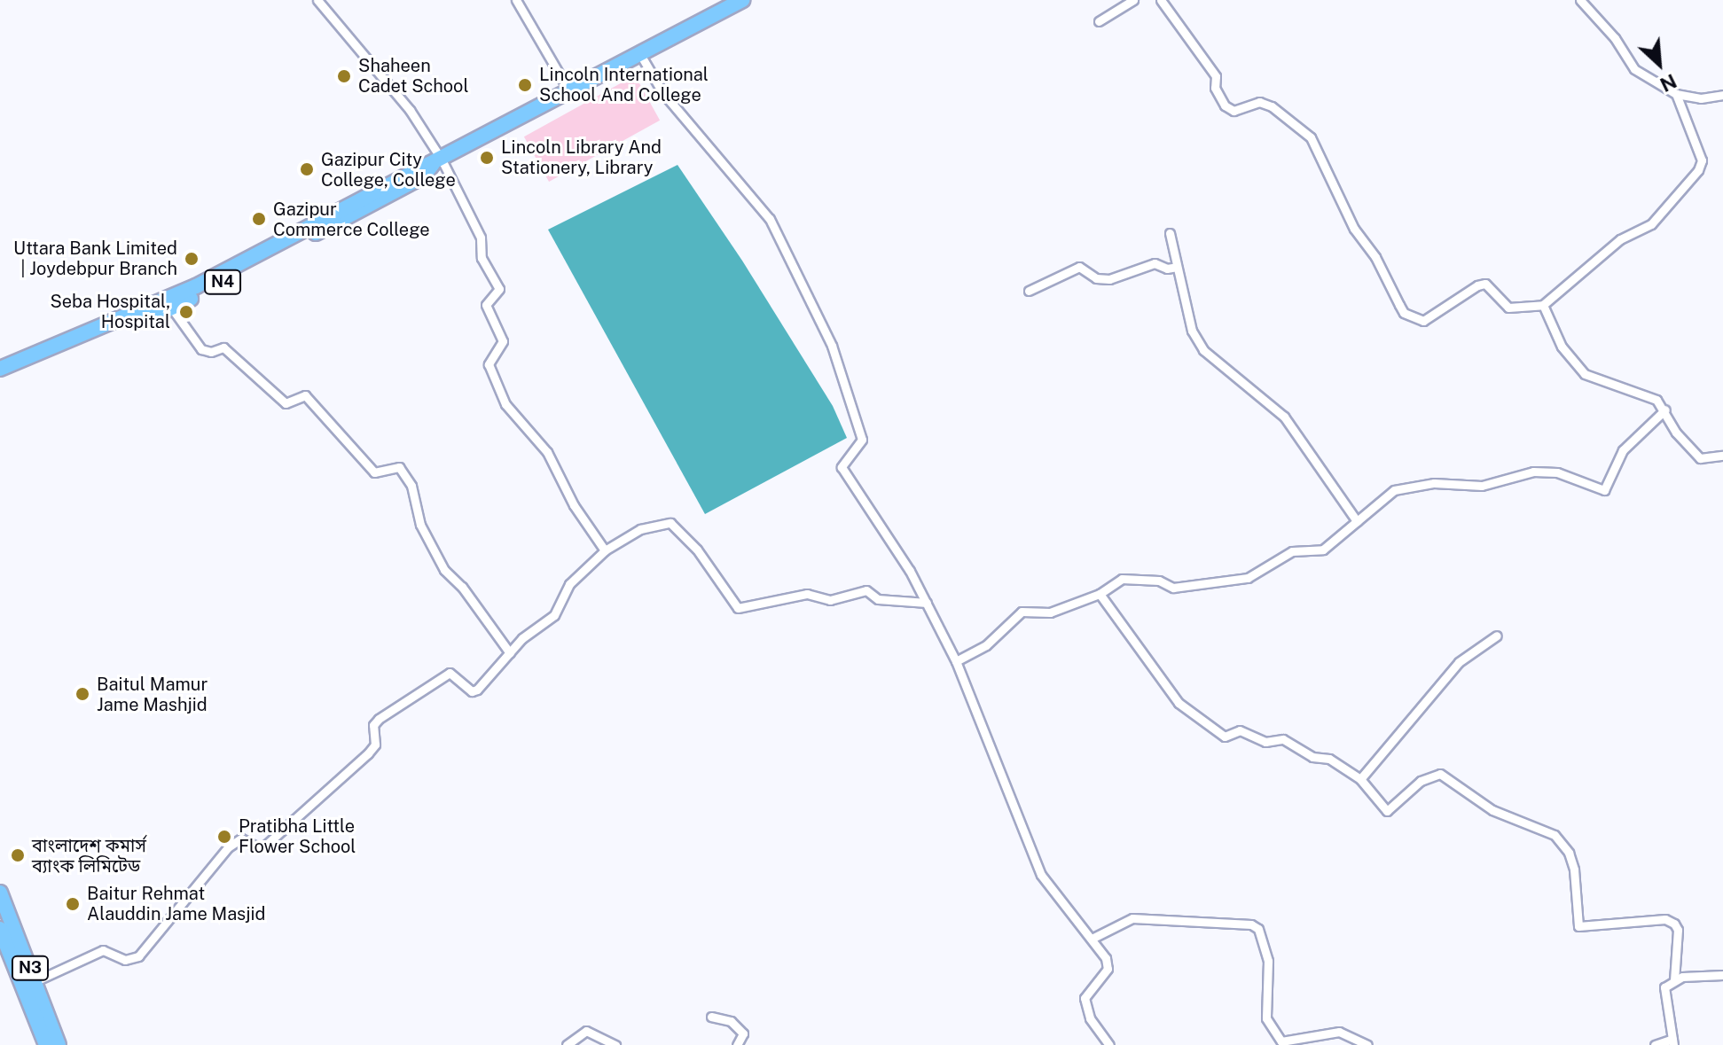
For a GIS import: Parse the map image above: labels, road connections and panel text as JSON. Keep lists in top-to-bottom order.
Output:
{
  "streets": {
    "highway": ["N4", "N3"]
  },
  "places": [
    "Shaheen Cadet School",
    "Lincoln International School And College",
    "Lincoln Library And Stationery, Library",
    "Gazipur City College, College",
    "Gazipur Commerce College",
    "Uttara Bank Limited | Joydebpur Branch",
    "Seba Hospital, Hospital",
    "Baitul Mamur Jame Mashjid",
    "Pratibha Little Flower School",
    "বাংলাদেশ কমার্স ব্যাংক লিমিটেড",
    "Baitur Rehmat Alauddin Jame Masjid"
  ],
  "north": "bottom right"
}
